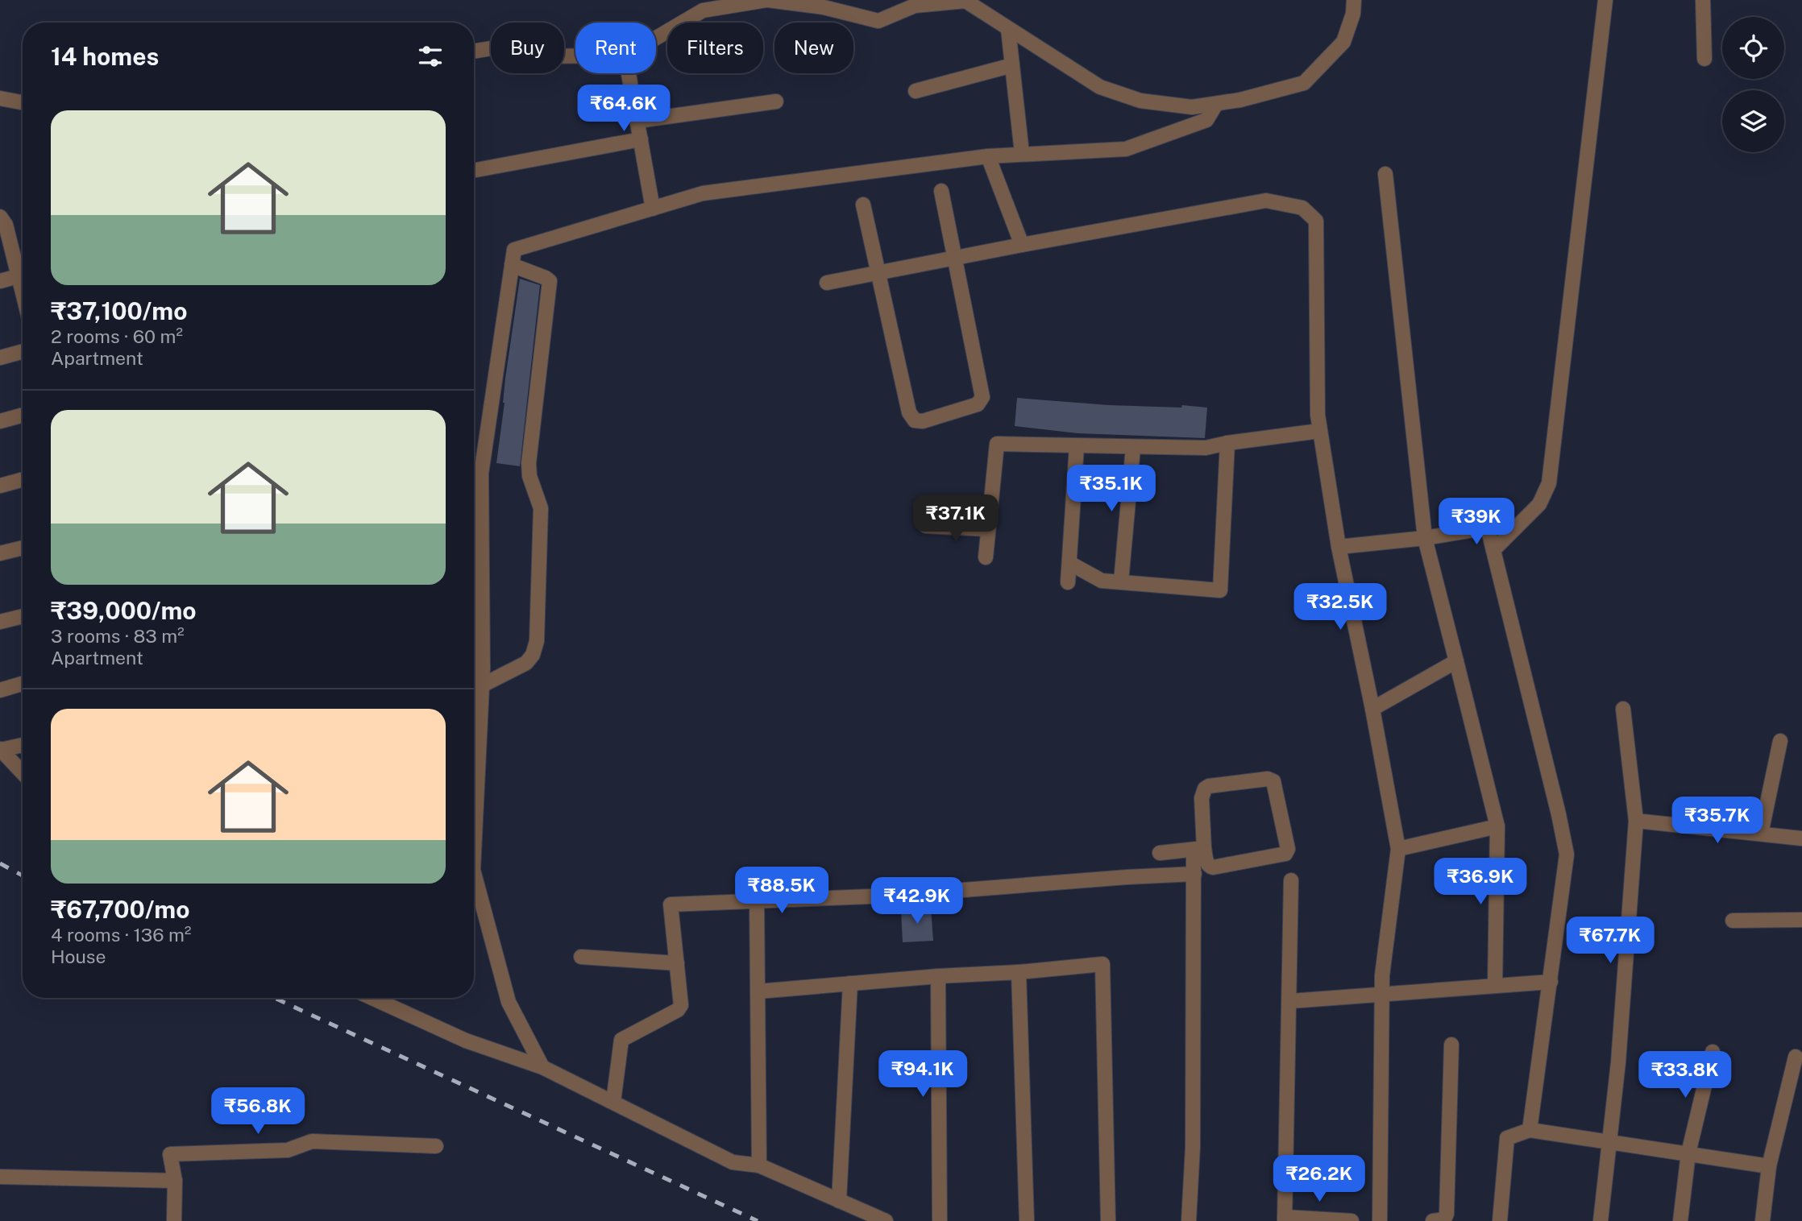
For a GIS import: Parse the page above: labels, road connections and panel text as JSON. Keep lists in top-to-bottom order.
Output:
{
  "page": {
    "chip": [
      "Buy",
      "Rent",
      "Filters",
      "New"
    ],
    "heading": "14 homes",
    "price": [
      "₹64.6K",
      "₹35.1K",
      "₹37.1K",
      "₹39K",
      "₹32.5K",
      "₹35.7K",
      "₹36.9K",
      "₹88.5K",
      "₹42.9K",
      "₹67.7K",
      "₹94.1K",
      "₹33.8K",
      "₹56.8K",
      "₹26.2K"
    ],
    "list": [
      {
        "name": "₹37,100/mo",
        "note": "2 rooms · 60 m² · Apartment"
      },
      {
        "name": "₹39,000/mo",
        "note": "3 rooms · 83 m² · Apartment"
      },
      {
        "name": "₹67,700/mo",
        "note": "4 rooms · 136 m² · House"
      }
    ]
  }
}
